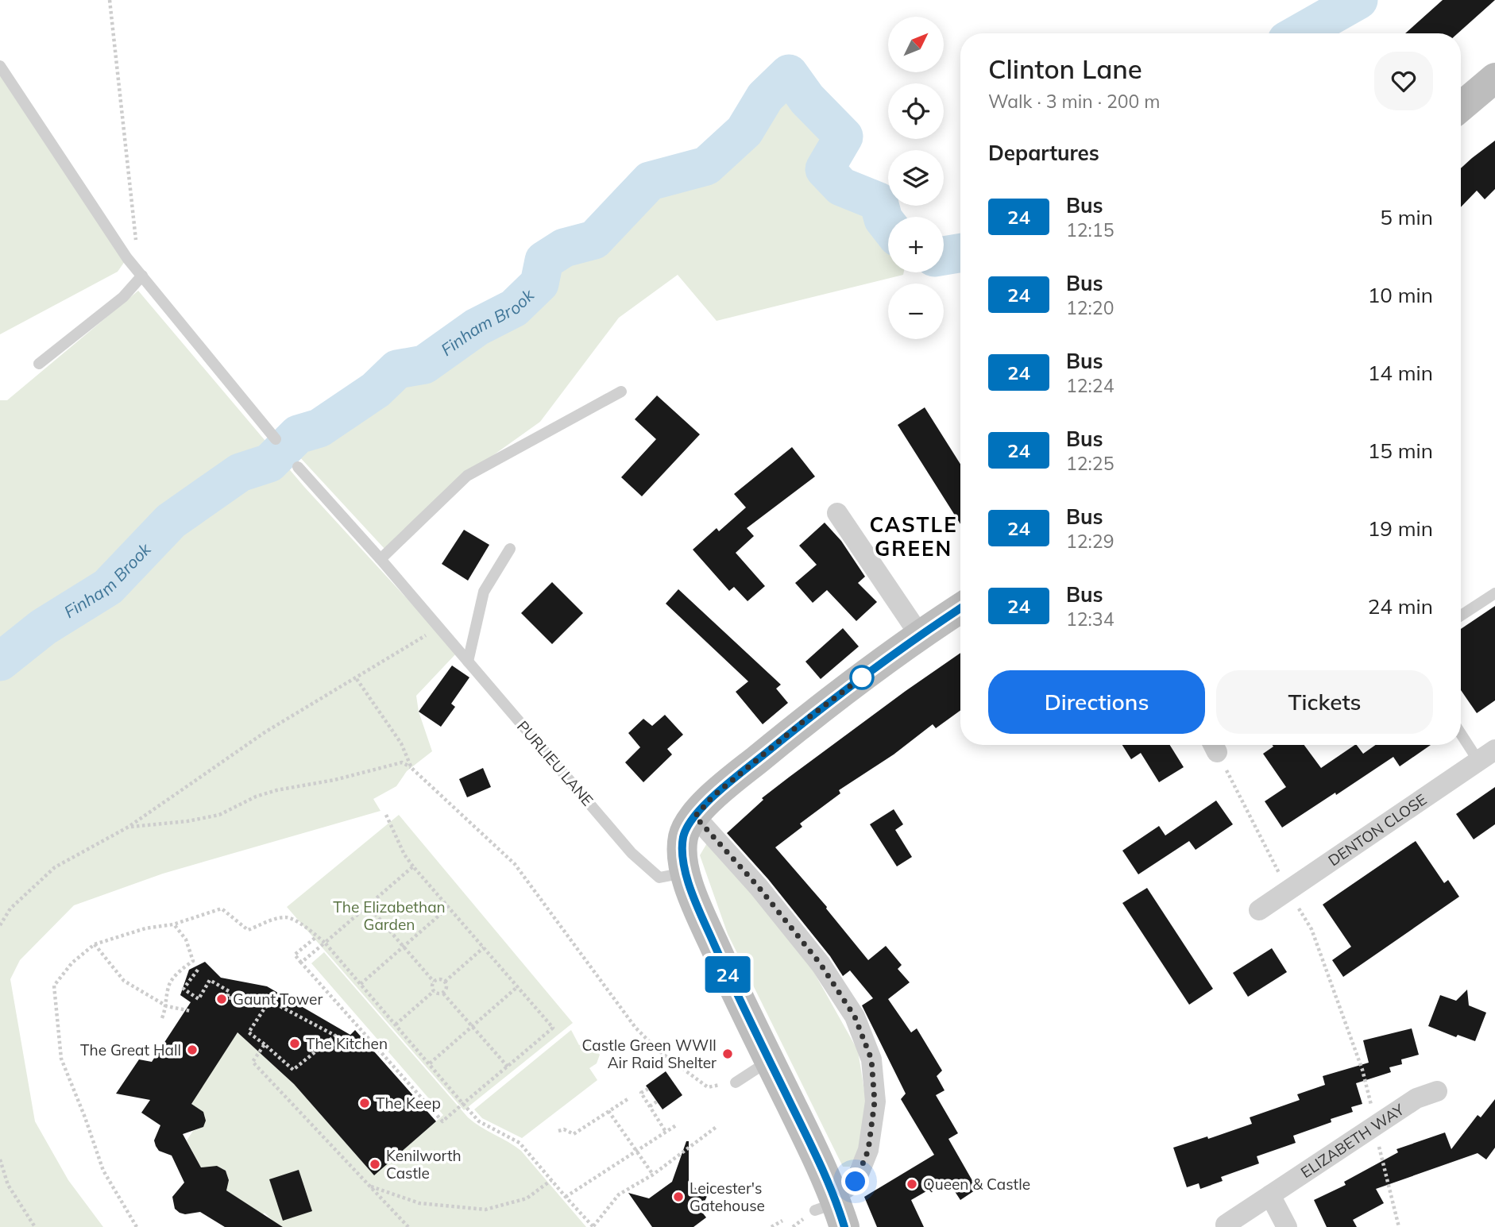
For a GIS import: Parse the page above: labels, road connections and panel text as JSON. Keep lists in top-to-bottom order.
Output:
{
  "streets": {
    "street": ["DENTON CLOSE", "ELIZABETH WAY"],
    "lane": ["PURLIEU LANE"]
  },
  "districts": ["CASTLE GREEN"],
  "water": ["Finham Brook"],
  "parks": ["The Elizabethan Garden"],
  "places": [
    "Gaunt Tower",
    "The Kitchen",
    "The Great Hall",
    "Castle Green WWII Air Raid Shelter",
    "The Keep",
    "Kenilworth Castle",
    "Queen & Castle",
    "Leicester's Gatehouse"
  ],
  "lines": ["bus line 24"],
  "north": "top right",
  "page": {
    "on_map": "24",
    "map_buttons": ["+", "−"],
    "heading": [
      ["Clinton Lane", "Walk · 3 min · 200 m"],
      "Departures"
    ],
    "list": [
      {
        "mark": "24",
        "name": "Bus",
        "note": "12:15",
        "value": "5 min"
      },
      {
        "mark": "24",
        "name": "Bus",
        "note": "12:20",
        "value": "10 min"
      },
      {
        "mark": "24",
        "name": "Bus",
        "note": "12:24",
        "value": "14 min"
      },
      {
        "mark": "24",
        "name": "Bus",
        "note": "12:25",
        "value": "15 min"
      },
      {
        "mark": "24",
        "name": "Bus",
        "note": "12:29",
        "value": "19 min"
      },
      {
        "mark": "24",
        "name": "Bus",
        "note": "12:34",
        "value": "24 min"
      }
    ],
    "buttons": ["Directions", "Tickets"]
  }
}
